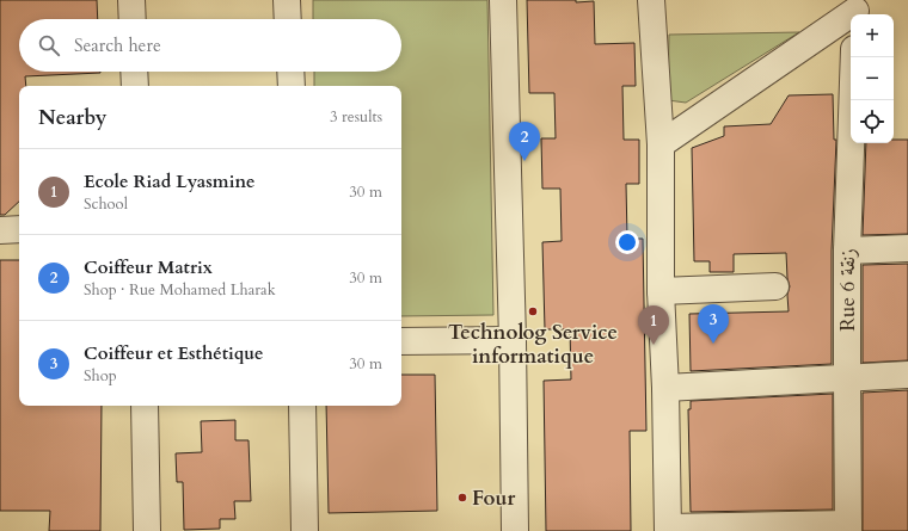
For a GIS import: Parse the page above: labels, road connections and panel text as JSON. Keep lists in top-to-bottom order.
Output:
{
  "streets": {
    "street": ["Rue 6 زنقة"]
  },
  "places": ["Technolog Service informatique", "Four"],
  "page": {
    "map_buttons": ["+", "−"],
    "search": "Search here",
    "heading": ["Nearby", "3 results"],
    "pins": ["2", "3", "1"],
    "list": [
      {
        "mark": "1",
        "name": "Ecole Riad Lyasmine",
        "note": "School",
        "value": "30 m"
      },
      {
        "mark": "2",
        "name": "Coiffeur Matrix",
        "note": "Shop · Rue Mohamed Lharak",
        "value": "30 m"
      },
      {
        "mark": "3",
        "name": "Coiffeur et Esthétique",
        "note": "Shop",
        "value": "30 m"
      }
    ]
  }
}
